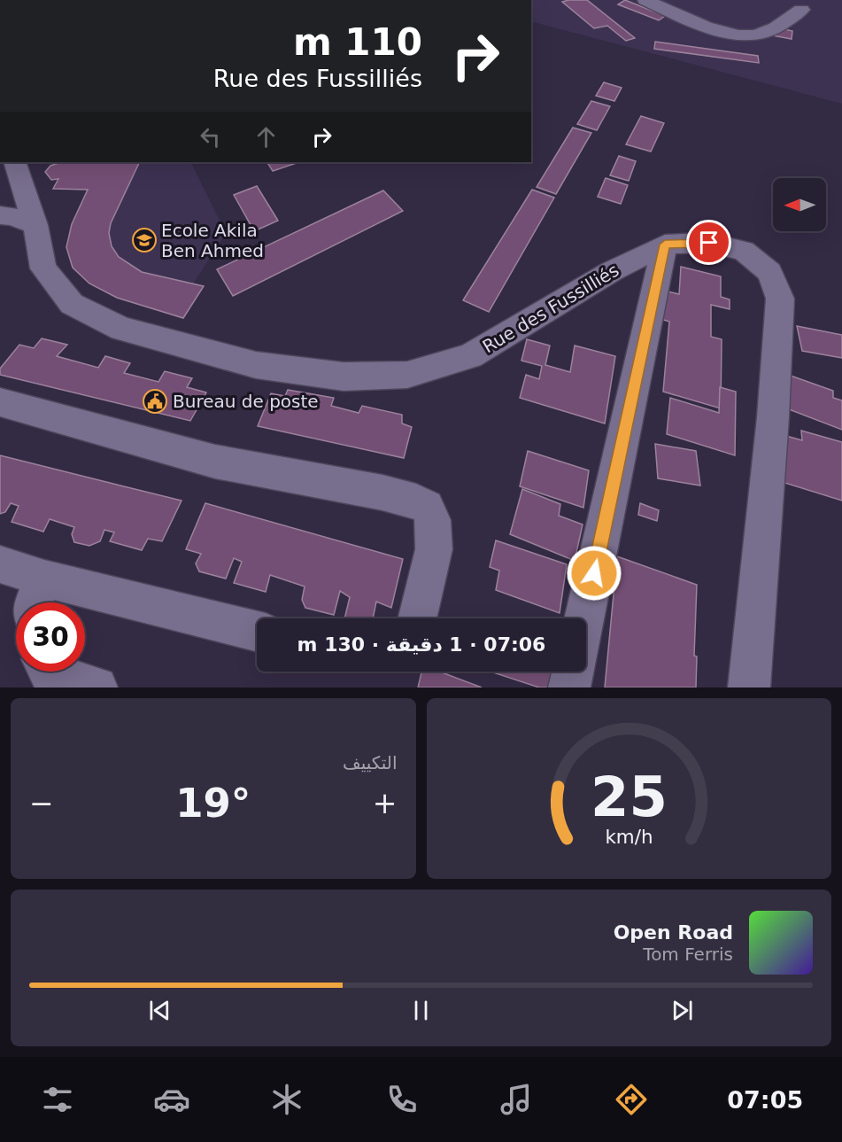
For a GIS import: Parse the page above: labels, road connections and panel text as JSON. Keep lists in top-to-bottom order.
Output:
{
  "streets": {
    "street": ["Rue des Fussilliés"]
  },
  "places": {
    "school or university": ["Ecole Akila Ben Ahmed"],
    "public building": ["Bureau de poste"]
  },
  "north": "left",
  "page": {
    "turn": ["110 m", "Rue des Fussilliés"],
    "limit": "30",
    "trip": "07:06 · 1 دقيقة · 130 m",
    "tile": "التكييف",
    "heat": ["−", "19°", "+"],
    "song": ["Open Road", "Tom Ferris"],
    "tabs": "07:05",
    "gauge": ["25", "km/h"]
  }
}
